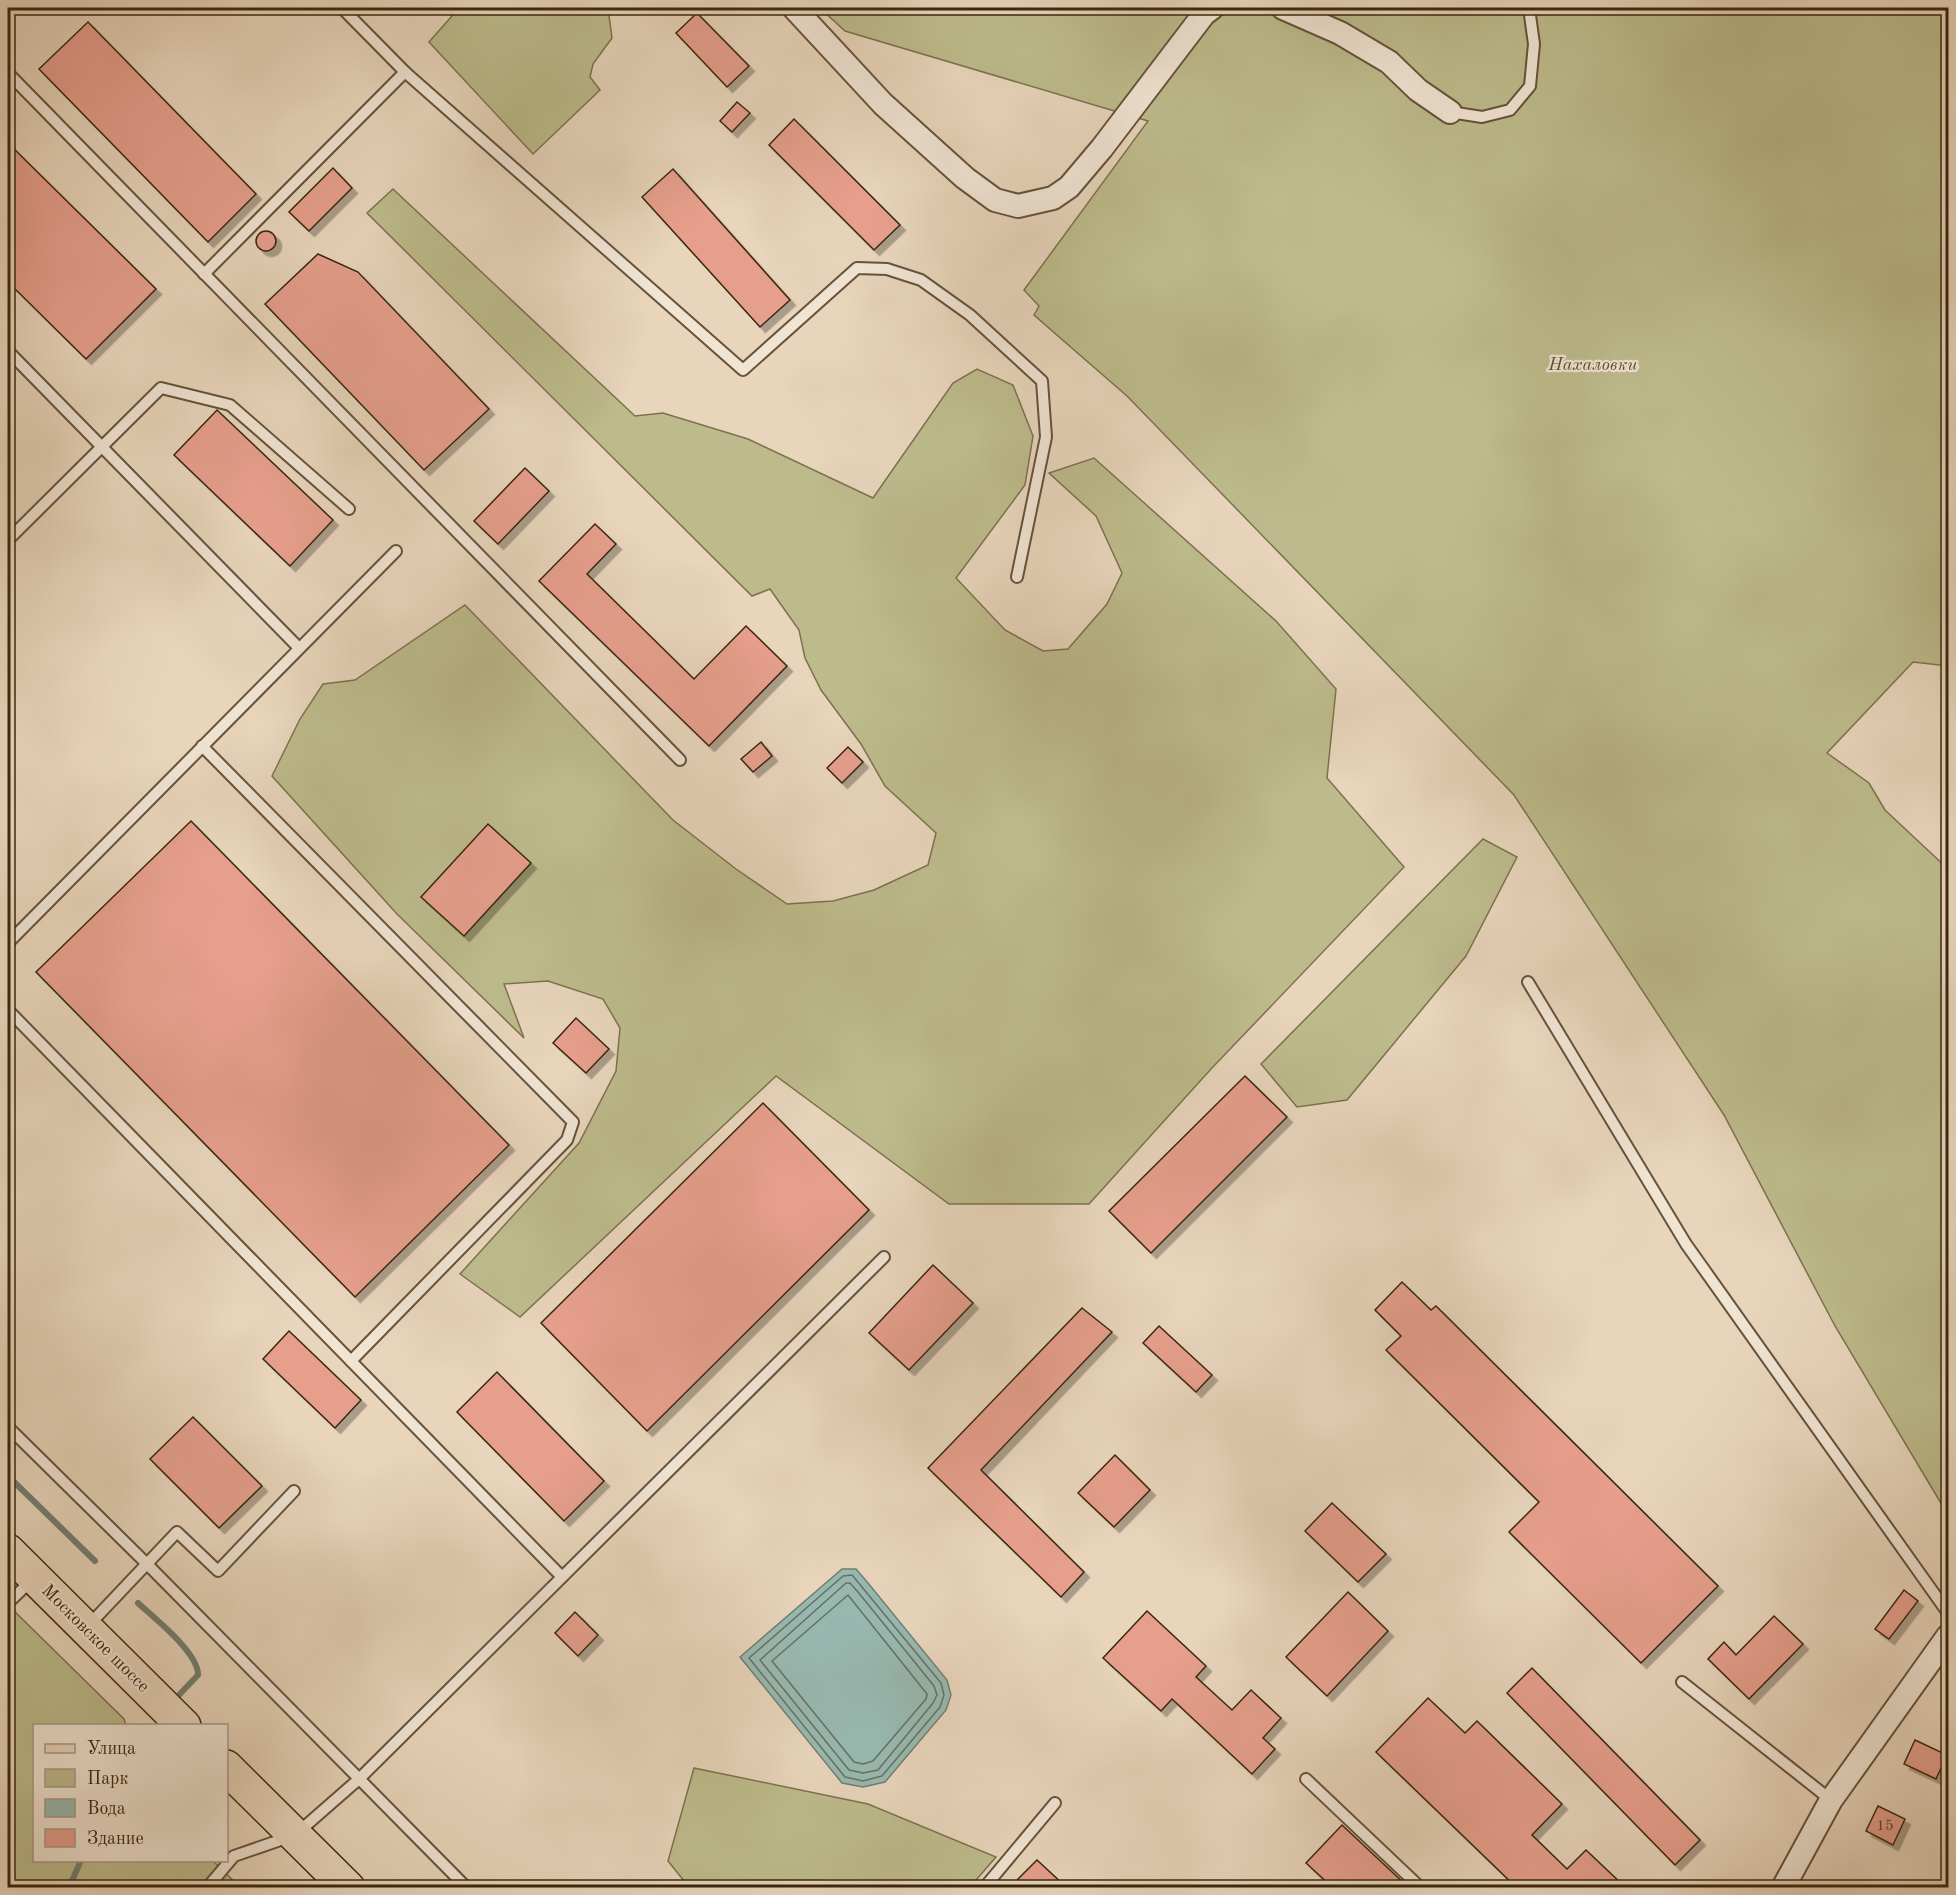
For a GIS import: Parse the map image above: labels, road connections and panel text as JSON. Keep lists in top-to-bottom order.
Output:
{
  "streets": {
    "main road": ["Московское шоссе"]
  },
  "parks": ["Нахаловки"],
  "house_numbers": ["15"],
  "legend": [
    "Улица",
    "Парк",
    "Вода",
    "Здание"
  ]
}
